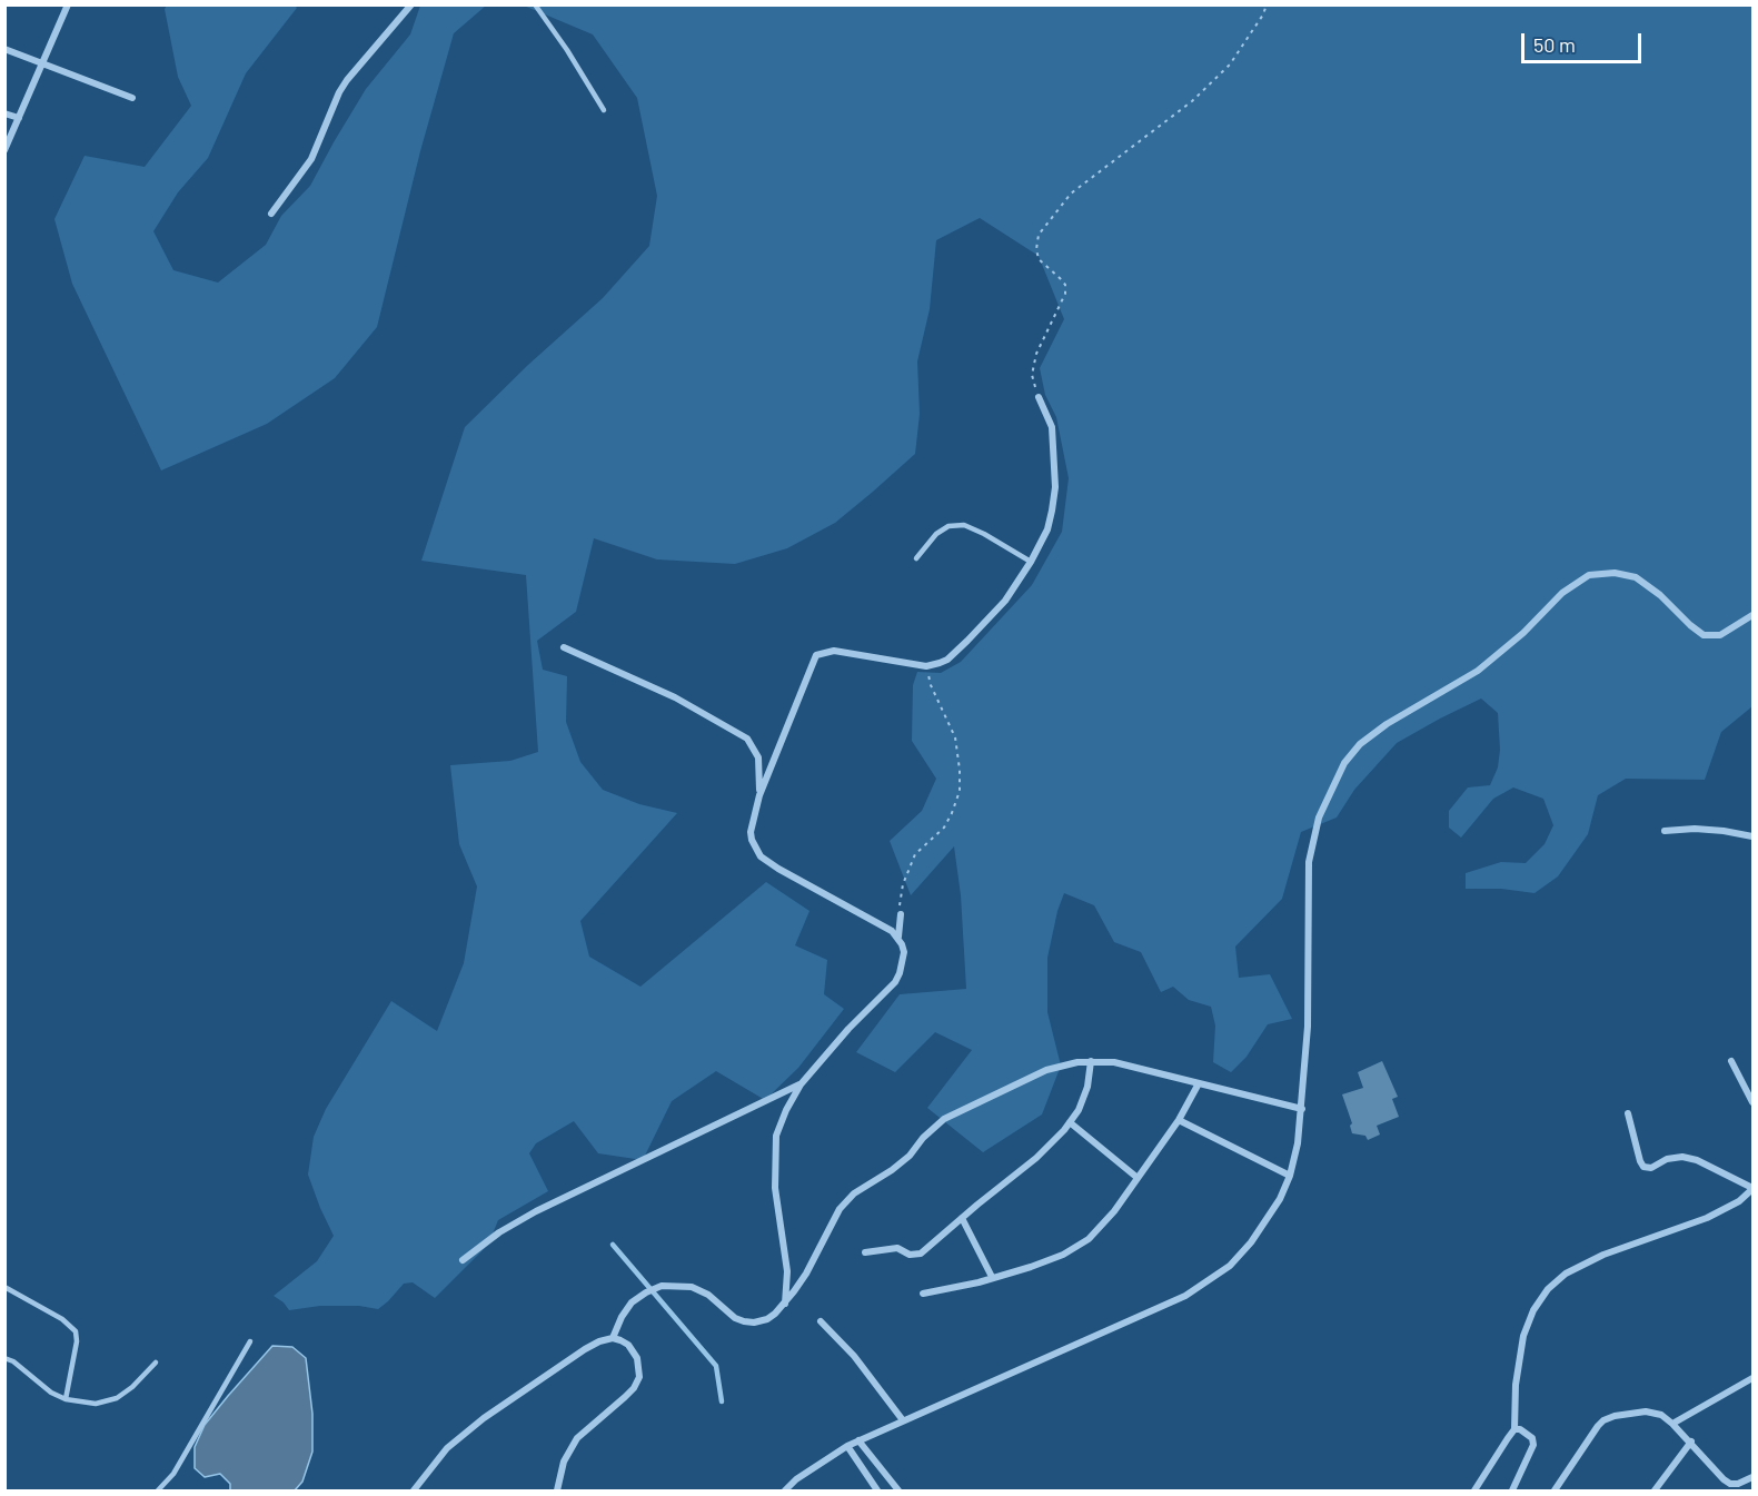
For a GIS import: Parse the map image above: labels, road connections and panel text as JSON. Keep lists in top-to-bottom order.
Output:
{
  "scale_bar": "50 m"
}
